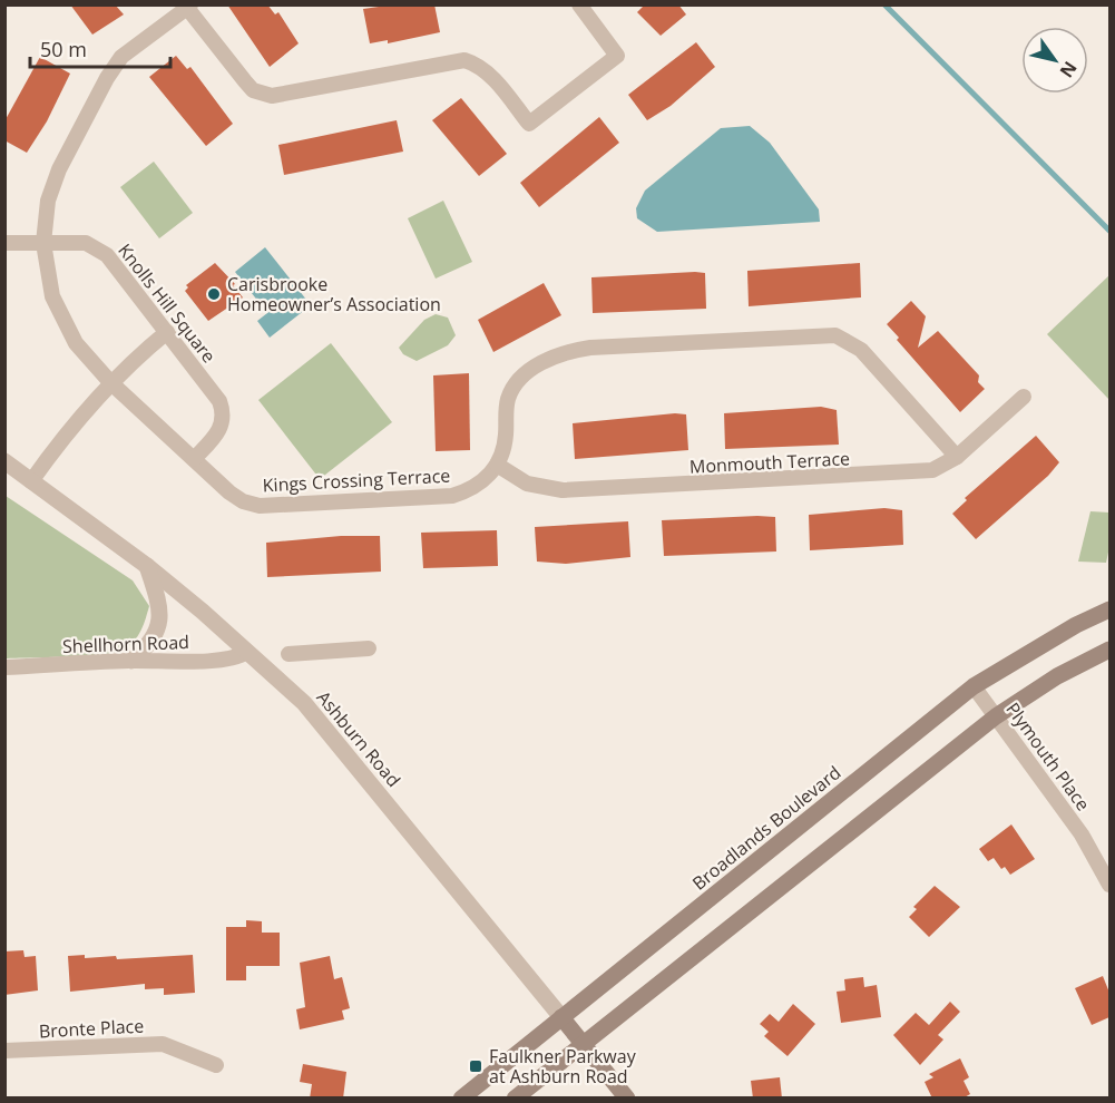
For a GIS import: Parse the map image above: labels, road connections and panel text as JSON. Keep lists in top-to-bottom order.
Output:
{
  "streets": {
    "main road": ["Ashburn Road", "Broadlands Boulevard"],
    "street": [
      "Knolls Hill Square",
      "Monmouth Terrace",
      "Kings Crossing Terrace",
      "Shellhorn Road",
      "Plymouth Place",
      "Bronte Place"
    ]
  },
  "crossings": [
    ["Knolls Hill Square", "Kings Crossing Terrace"],
    ["Monmouth Terrace", "Kings Crossing Terrace"],
    ["Shellhorn Road", "Ashburn Road"],
    ["Ashburn Road", "Broadlands Boulevard"],
    ["Plymouth Place", "Broadlands Boulevard"]
  ],
  "places": {
    "other": ["Carisbrooke Homeowner’s Association"],
    "transit": ["Faulkner Parkway at Ashburn Road"]
  },
  "scale_bar": "50 m",
  "north": "bottom right"
}
